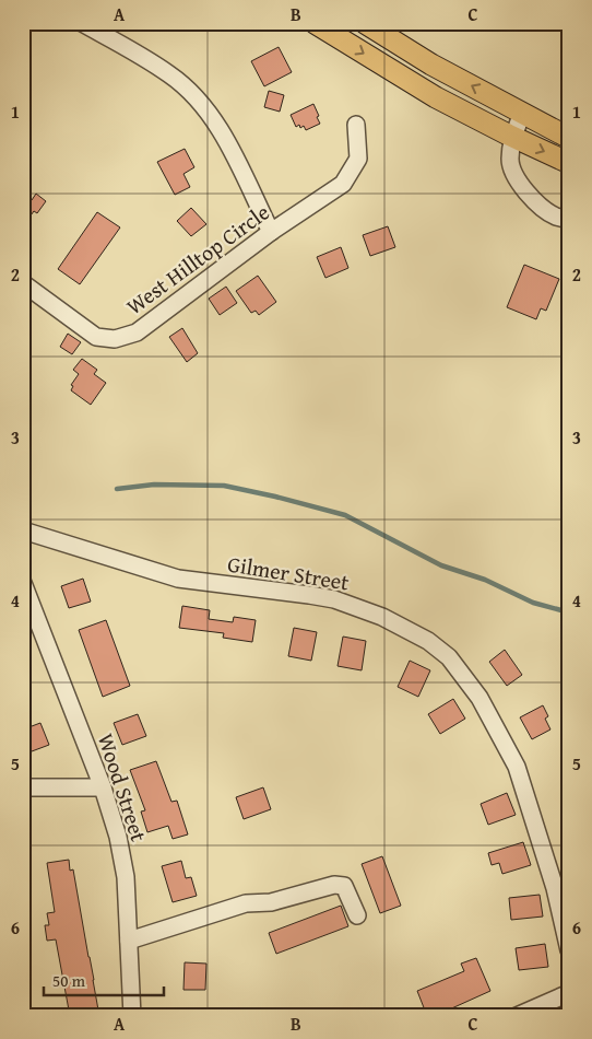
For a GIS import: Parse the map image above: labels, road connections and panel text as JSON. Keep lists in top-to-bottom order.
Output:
{
  "streets": {
    "street": ["West Hilltop Circle", "Gilmer Street", "Wood Street"]
  },
  "scale_bar": "50 m",
  "grid": {
    "columns": ["A", "B", "C"],
    "rows": [
      "1",
      "2",
      "3",
      "4",
      "5",
      "6"
    ]
  }
}
